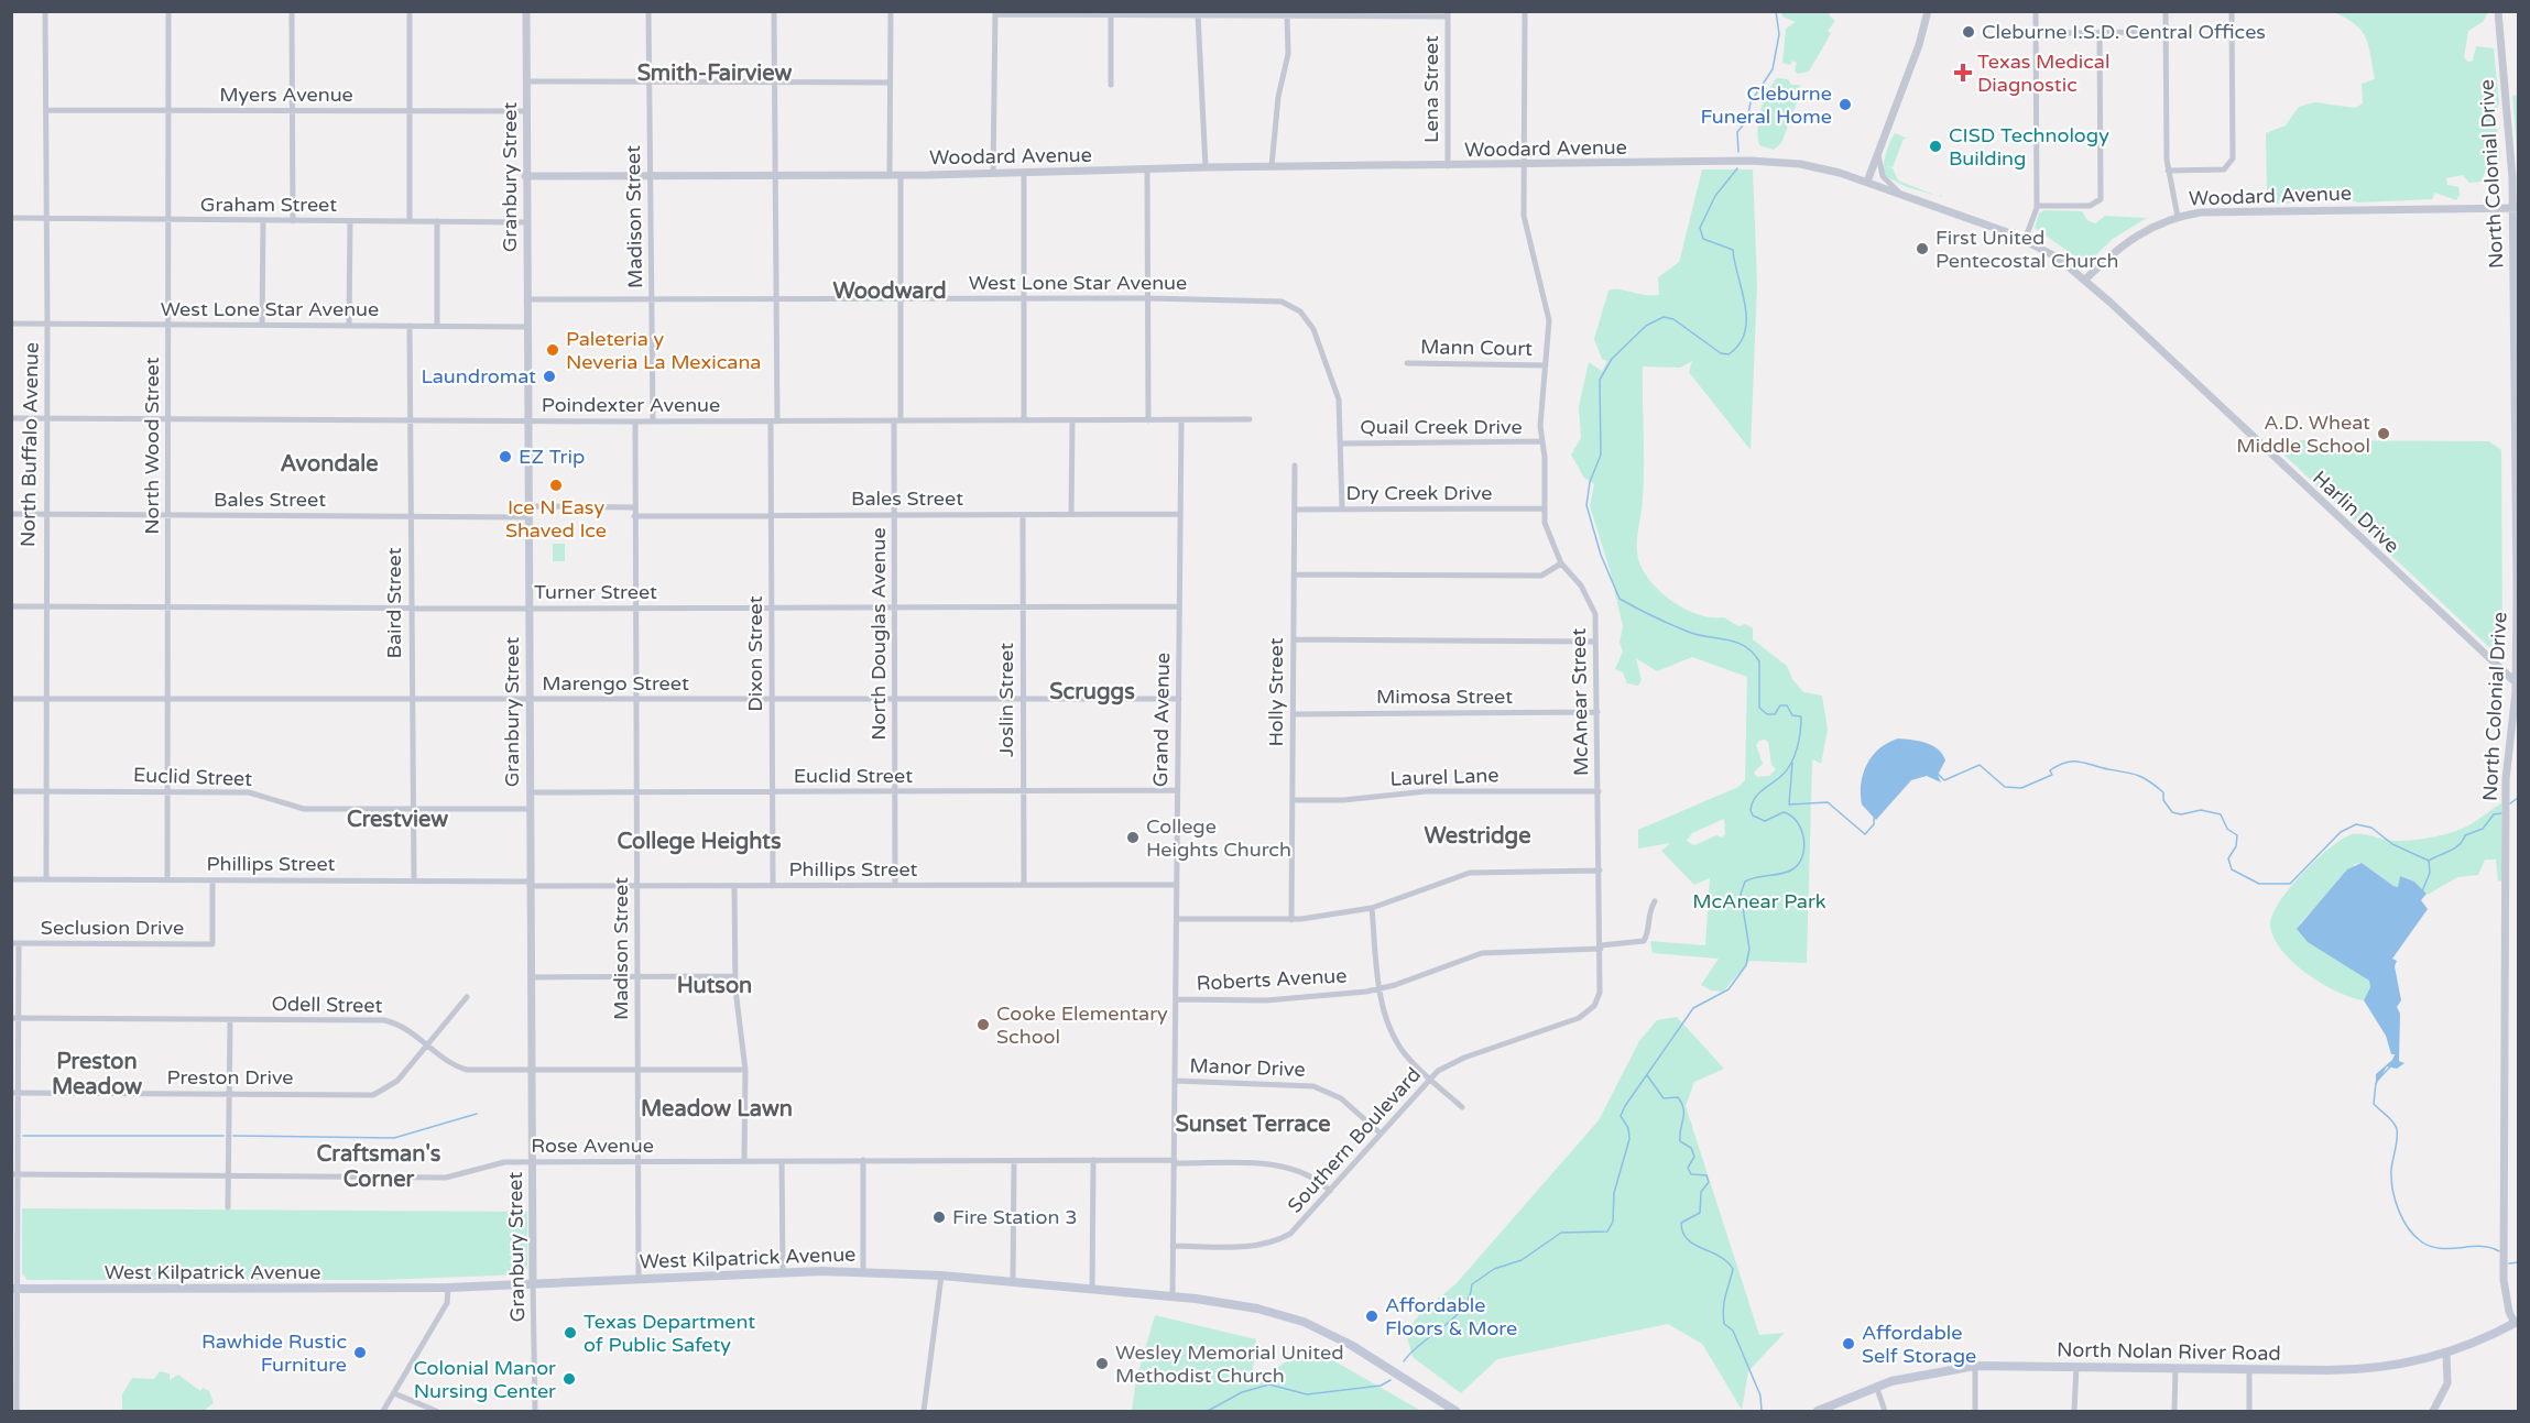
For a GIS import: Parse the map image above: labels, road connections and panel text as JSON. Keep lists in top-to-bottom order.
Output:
{
  "streets": {
    "main road": ["West Kilpatrick Avenue", "North Nolan River Road"],
    "street": [
      "Lena Street",
      "Myers Avenue",
      "Woodard Avenue",
      "North Colonial Drive",
      "Granbury Street",
      "Graham Street",
      "Madison Street",
      "West Lone Star Avenue",
      "Mann Court",
      "Poindexter Avenue",
      "Quail Creek Drive",
      "North Buffalo Avenue",
      "North Wood Street",
      "Dry Creek Drive",
      "Bales Street",
      "Harlin Drive",
      "Turner Street",
      "Baird Street",
      "North Douglas Avenue",
      "Dixon Street",
      "Marengo Street",
      "Holly Street",
      "Mimosa Street",
      "Joslin Street",
      "McAnear Street",
      "Grand Avenue",
      "Euclid Street",
      "Laurel Lane",
      "Phillips Street",
      "Seclusion Drive",
      "Roberts Avenue",
      "Odell Street",
      "Manor Drive",
      "Preston Drive",
      "Southern Boulevard",
      "Rose Avenue"
    ]
  },
  "crossings": [
    ["Lena Street", "Woodard Avenue"],
    ["Myers Avenue", "Granbury Street"],
    ["Myers Avenue", "North Buffalo Avenue"],
    ["Myers Avenue", "North Wood Street"],
    ["Woodard Avenue", "North Colonial Drive"],
    ["Woodard Avenue", "Granbury Street"],
    ["Woodard Avenue", "Madison Street"],
    ["Woodard Avenue", "Harlin Drive"],
    ["Woodard Avenue", "North Douglas Avenue"],
    ["Woodard Avenue", "Dixon Street"],
    ["Woodard Avenue", "McAnear Street"],
    ["North Colonial Drive", "Harlin Drive"],
    ["North Colonial Drive", "North Nolan River Road"],
    ["Granbury Street", "Graham Street"],
    ["Granbury Street", "West Lone Star Avenue"],
    ["Granbury Street", "Poindexter Avenue"],
    ["Granbury Street", "Bales Street"],
    ["Granbury Street", "Turner Street"],
    ["Granbury Street", "Marengo Street"],
    ["Granbury Street", "Euclid Street"],
    ["Granbury Street", "Phillips Street"],
    ["Granbury Street", "Odell Street"],
    ["Granbury Street", "Rose Avenue"],
    ["Granbury Street", "West Kilpatrick Avenue"],
    ["Graham Street", "North Buffalo Avenue"],
    ["Graham Street", "North Wood Street"],
    ["Madison Street", "West Lone Star Avenue"],
    ["Madison Street", "Poindexter Avenue"],
    ["Madison Street", "Bales Street"],
    ["Madison Street", "Turner Street"],
    ["Madison Street", "Marengo Street"],
    ["Madison Street", "Euclid Street"],
    ["Madison Street", "Phillips Street"],
    ["Madison Street", "Odell Street"],
    ["Madison Street", "Rose Avenue"],
    ["Madison Street", "West Kilpatrick Avenue"],
    ["West Lone Star Avenue", "Quail Creek Drive"],
    ["West Lone Star Avenue", "North Buffalo Avenue"],
    ["West Lone Star Avenue", "North Wood Street"],
    ["West Lone Star Avenue", "Dry Creek Drive"],
    ["West Lone Star Avenue", "Baird Street"],
    ["West Lone Star Avenue", "North Douglas Avenue"],
    ["West Lone Star Avenue", "Dixon Street"],
    ["Mann Court", "McAnear Street"],
    ["Poindexter Avenue", "North Buffalo Avenue"],
    ["Poindexter Avenue", "North Wood Street"],
    ["Poindexter Avenue", "Baird Street"],
    ["Poindexter Avenue", "North Douglas Avenue"],
    ["Poindexter Avenue", "Dixon Street"],
    ["Poindexter Avenue", "Grand Avenue"],
    ["Quail Creek Drive", "McAnear Street"],
    ["North Buffalo Avenue", "Bales Street"],
    ["North Buffalo Avenue", "Turner Street"],
    ["North Buffalo Avenue", "Marengo Street"],
    ["North Buffalo Avenue", "Euclid Street"],
    ["North Buffalo Avenue", "Phillips Street"],
    ["North Wood Street", "Bales Street"],
    ["North Wood Street", "Turner Street"],
    ["North Wood Street", "Marengo Street"],
    ["North Wood Street", "Euclid Street"],
    ["North Wood Street", "Phillips Street"],
    ["Dry Creek Drive", "Holly Street"],
    ["Dry Creek Drive", "McAnear Street"],
    ["Bales Street", "Baird Street"],
    ["Bales Street", "North Douglas Avenue"],
    ["Bales Street", "Dixon Street"],
    ["Bales Street", "Joslin Street"],
    ["Bales Street", "Grand Avenue"],
    ["Turner Street", "Baird Street"],
    ["Turner Street", "North Douglas Avenue"],
    ["Turner Street", "Dixon Street"],
    ["Turner Street", "Joslin Street"],
    ["Turner Street", "Grand Avenue"],
    ["Baird Street", "Marengo Street"],
    ["Baird Street", "Euclid Street"],
    ["Baird Street", "Phillips Street"],
    ["North Douglas Avenue", "Marengo Street"],
    ["North Douglas Avenue", "Euclid Street"],
    ["North Douglas Avenue", "Phillips Street"],
    ["Dixon Street", "Marengo Street"],
    ["Dixon Street", "Euclid Street"],
    ["Dixon Street", "Phillips Street"],
    ["Marengo Street", "Joslin Street"],
    ["Marengo Street", "Grand Avenue"],
    ["Holly Street", "Mimosa Street"],
    ["Holly Street", "Laurel Lane"],
    ["Mimosa Street", "McAnear Street"],
    ["Joslin Street", "Euclid Street"],
    ["Joslin Street", "Phillips Street"],
    ["McAnear Street", "Laurel Lane"],
    ["McAnear Street", "Roberts Avenue"],
    ["McAnear Street", "Southern Boulevard"],
    ["Grand Avenue", "Euclid Street"],
    ["Grand Avenue", "Phillips Street"],
    ["Grand Avenue", "Roberts Avenue"],
    ["Grand Avenue", "Manor Drive"],
    ["Grand Avenue", "Southern Boulevard"],
    ["Grand Avenue", "Rose Avenue"],
    ["Grand Avenue", "West Kilpatrick Avenue"],
    ["Phillips Street", "Seclusion Drive"],
    ["Odell Street", "Preston Drive"],
    ["Manor Drive", "Southern Boulevard"],
    ["Southern Boulevard", "Rose Avenue"]
  ],
  "districts": [
    "Smith-Fairview",
    "Woodward",
    "Avondale",
    "Scruggs",
    "Crestview",
    "Westridge",
    "College Heights",
    "Hutson",
    "Preston Meadow",
    "Meadow Lawn",
    "Sunset Terrace",
    "Craftsman's Corner"
  ],
  "parks": ["McAnear Park"],
  "places": {
    "other": [
      "Cleburne I.S.D. Central Offices",
      "Cleburne Funeral Home",
      "CISD Technology Building",
      "First United Pentecostal Church",
      "Paleteria y Neveria La Mexicana",
      "Laundromat",
      "A.D. Wheat Middle School",
      "EZ Trip",
      "Ice N Easy Shaved Ice",
      "College Heights Church",
      "Cooke Elementary School",
      "Fire Station 3",
      "Affordable Floors & More",
      "Texas Department of Public Safety",
      "Affordable Self Storage",
      "Rawhide Rustic Furniture",
      "Wesley Memorial United Methodist Church",
      "Colonial Manor Nursing Center"
    ],
    "health": ["Texas Medical Diagnostic"]
  }
}
